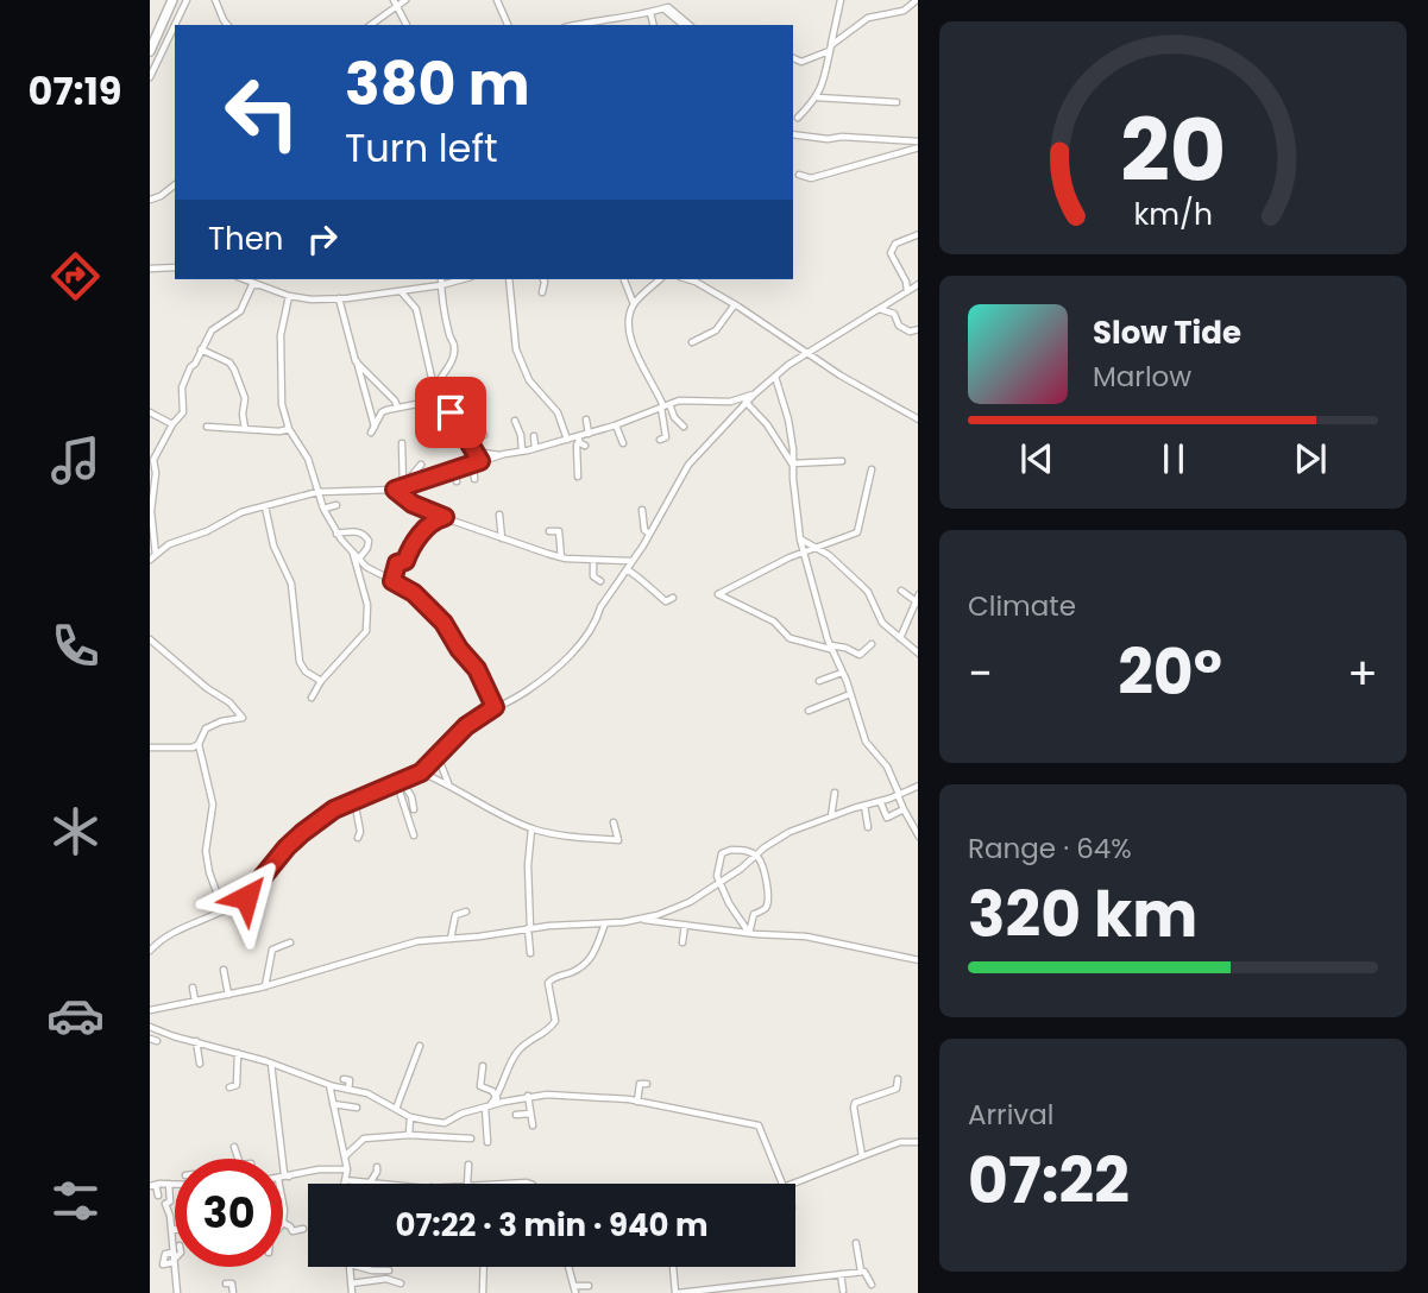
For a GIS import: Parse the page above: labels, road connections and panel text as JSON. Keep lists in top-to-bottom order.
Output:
{
  "page": {
    "tabs": "07:19",
    "turn": ["380 m", "Turn left"],
    "then": "Then",
    "song": ["Slow Tide", "Marlow"],
    "tile": [
      "Climate",
      ["Range · 64%", "320 km"],
      ["Arrival", "07:22"]
    ],
    "heat": ["−", "20°", "+"],
    "limit": "30",
    "trip": "07:22 · 3 min · 940 m",
    "gauge": ["20", "km/h"]
  }
}
